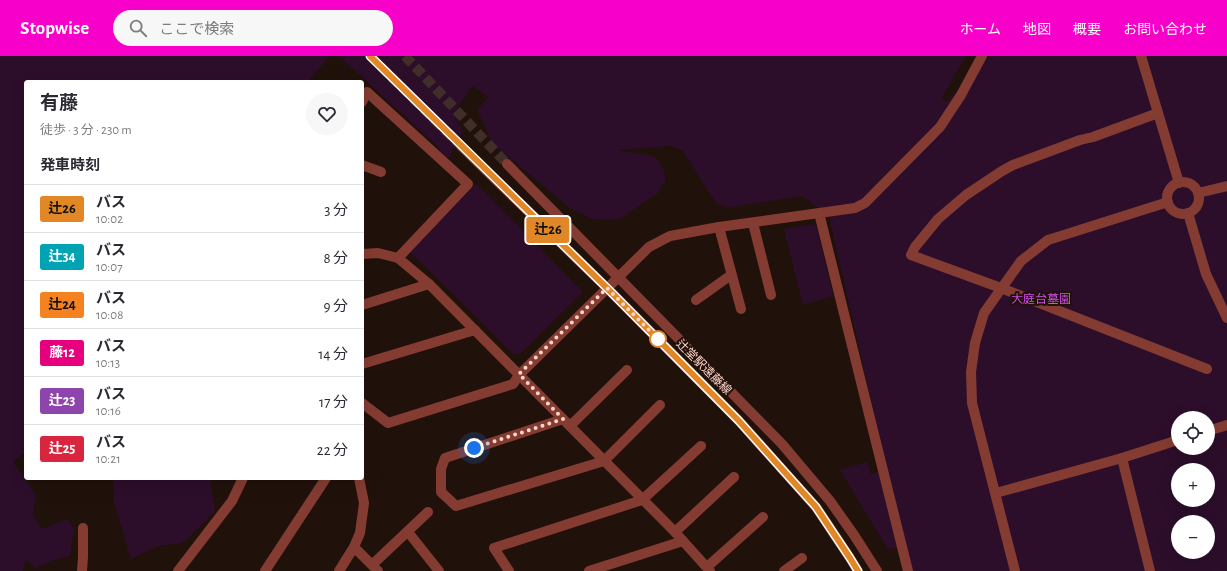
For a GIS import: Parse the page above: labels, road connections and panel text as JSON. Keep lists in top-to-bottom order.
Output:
{
  "streets": {
    "street": ["辻堂駅遠藤線"]
  },
  "parks": ["大庭台墓園"],
  "lines": ["bus line 辻26"],
  "page": {
    "header": "Stopwise",
    "search": "ここで検索",
    "nav": [
      "ホーム",
      "地図",
      "概要",
      "お問い合わせ"
    ],
    "on_map": "辻26",
    "heading": [
      ["有藤", "徒歩 · 3 分 · 230 m"],
      "発車時刻"
    ],
    "list": [
      {
        "mark": "辻26",
        "name": "バス",
        "note": "10:02",
        "value": "3 分"
      },
      {
        "mark": "辻34",
        "name": "バス",
        "note": "10:07",
        "value": "8 分"
      },
      {
        "mark": "辻24",
        "name": "バス",
        "note": "10:08",
        "value": "9 分"
      },
      {
        "mark": "藤12",
        "name": "バス",
        "note": "10:13",
        "value": "14 分"
      },
      {
        "mark": "辻23",
        "name": "バス",
        "note": "10:16",
        "value": "17 分"
      },
      {
        "mark": "辻25",
        "name": "バス",
        "note": "10:21",
        "value": "22 分"
      }
    ],
    "map_buttons": ["+", "−"]
  }
}
